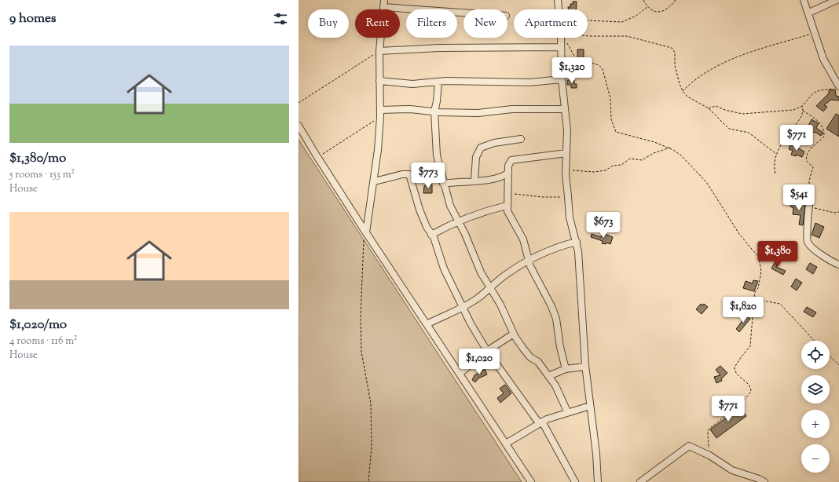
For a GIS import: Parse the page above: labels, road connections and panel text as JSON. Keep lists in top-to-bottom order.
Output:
{
  "page": {
    "heading": "9 homes",
    "chip": [
      "Buy",
      "Rent",
      "Filters",
      "New",
      "Apartment"
    ],
    "list": [
      {
        "name": "$1,380/mo",
        "note": "5 rooms · 153 m² · House"
      },
      {
        "name": "$1,020/mo",
        "note": "4 rooms · 116 m² · House"
      }
    ],
    "price": [
      "$1,320",
      "$771",
      "$773",
      "$541",
      "$673",
      "$1,380",
      "$1,820",
      "$1,020",
      "$771"
    ],
    "map_buttons": ["+", "−"]
  }
}
